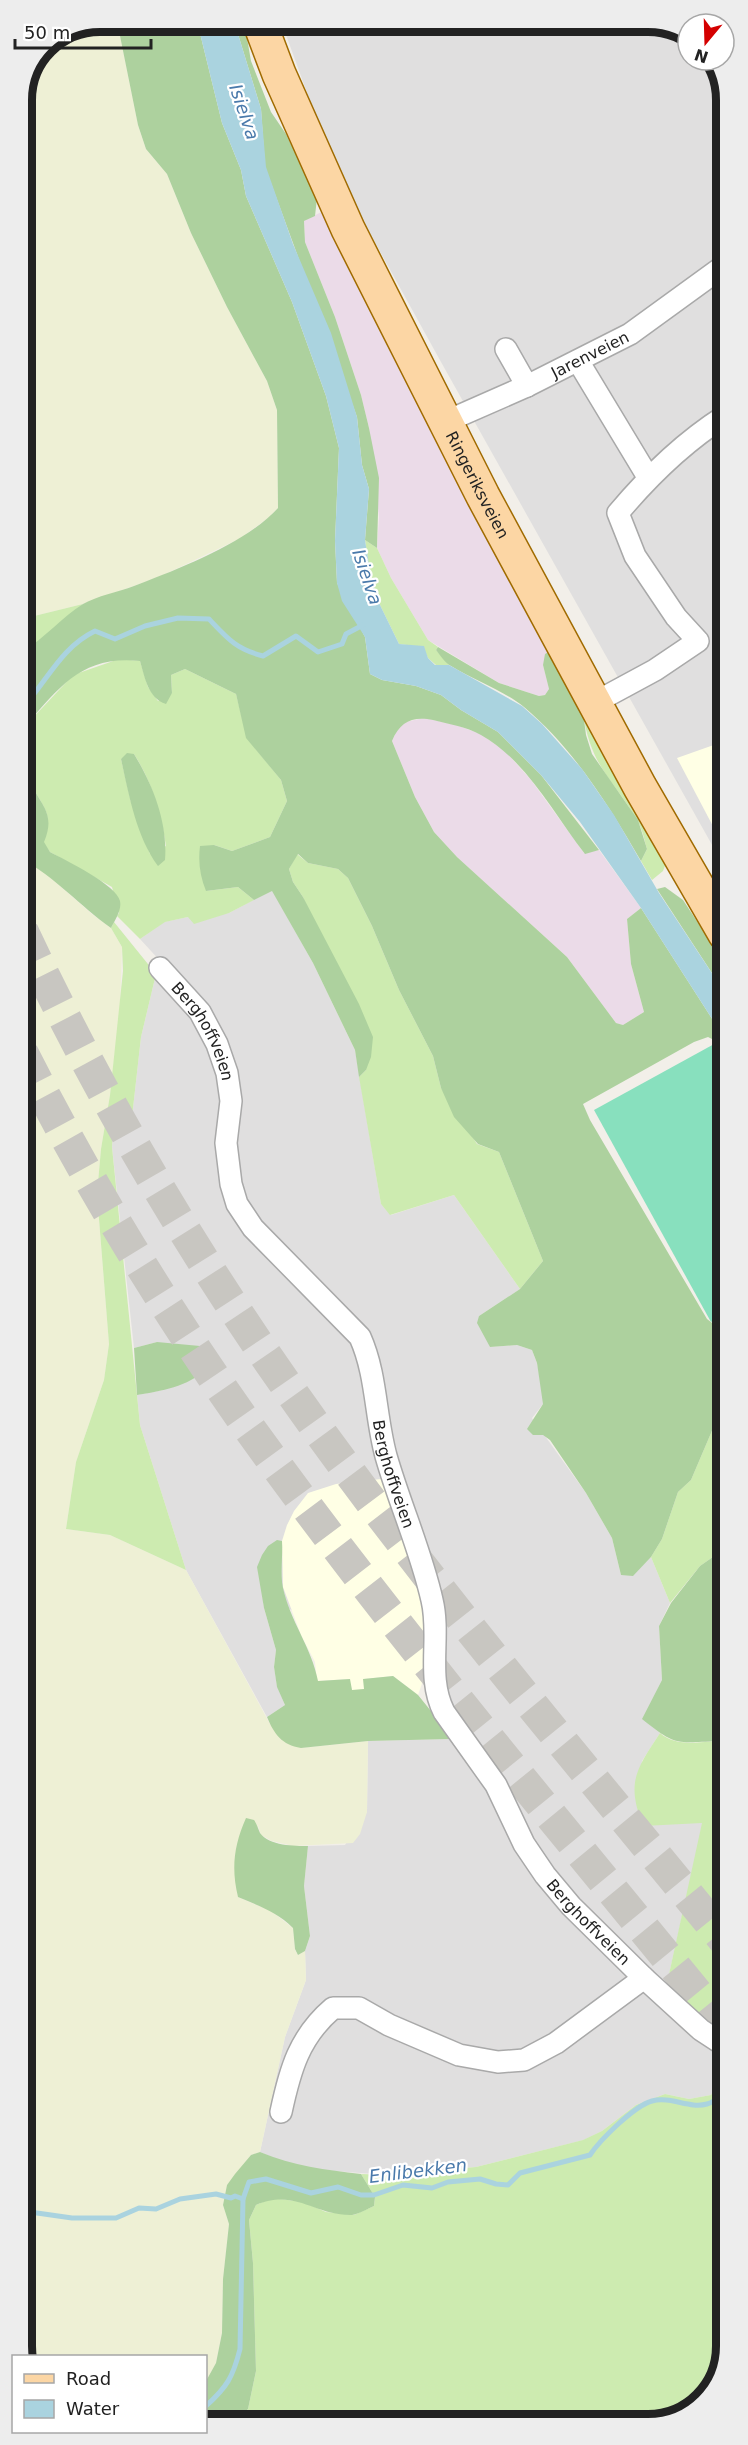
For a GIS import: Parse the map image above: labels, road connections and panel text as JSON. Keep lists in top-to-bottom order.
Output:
{
  "streets": {
    "main road": ["Ringeriksveien"],
    "street": ["Jarenveien", "Berghoffveien"]
  },
  "crossings": [
    ["Jarenveien", "Ringeriksveien"]
  ],
  "water": ["Isielva", "Enlibekken"],
  "legend": ["Road", "Water"],
  "scale_bar": "50 m",
  "north": "bottom"
}
